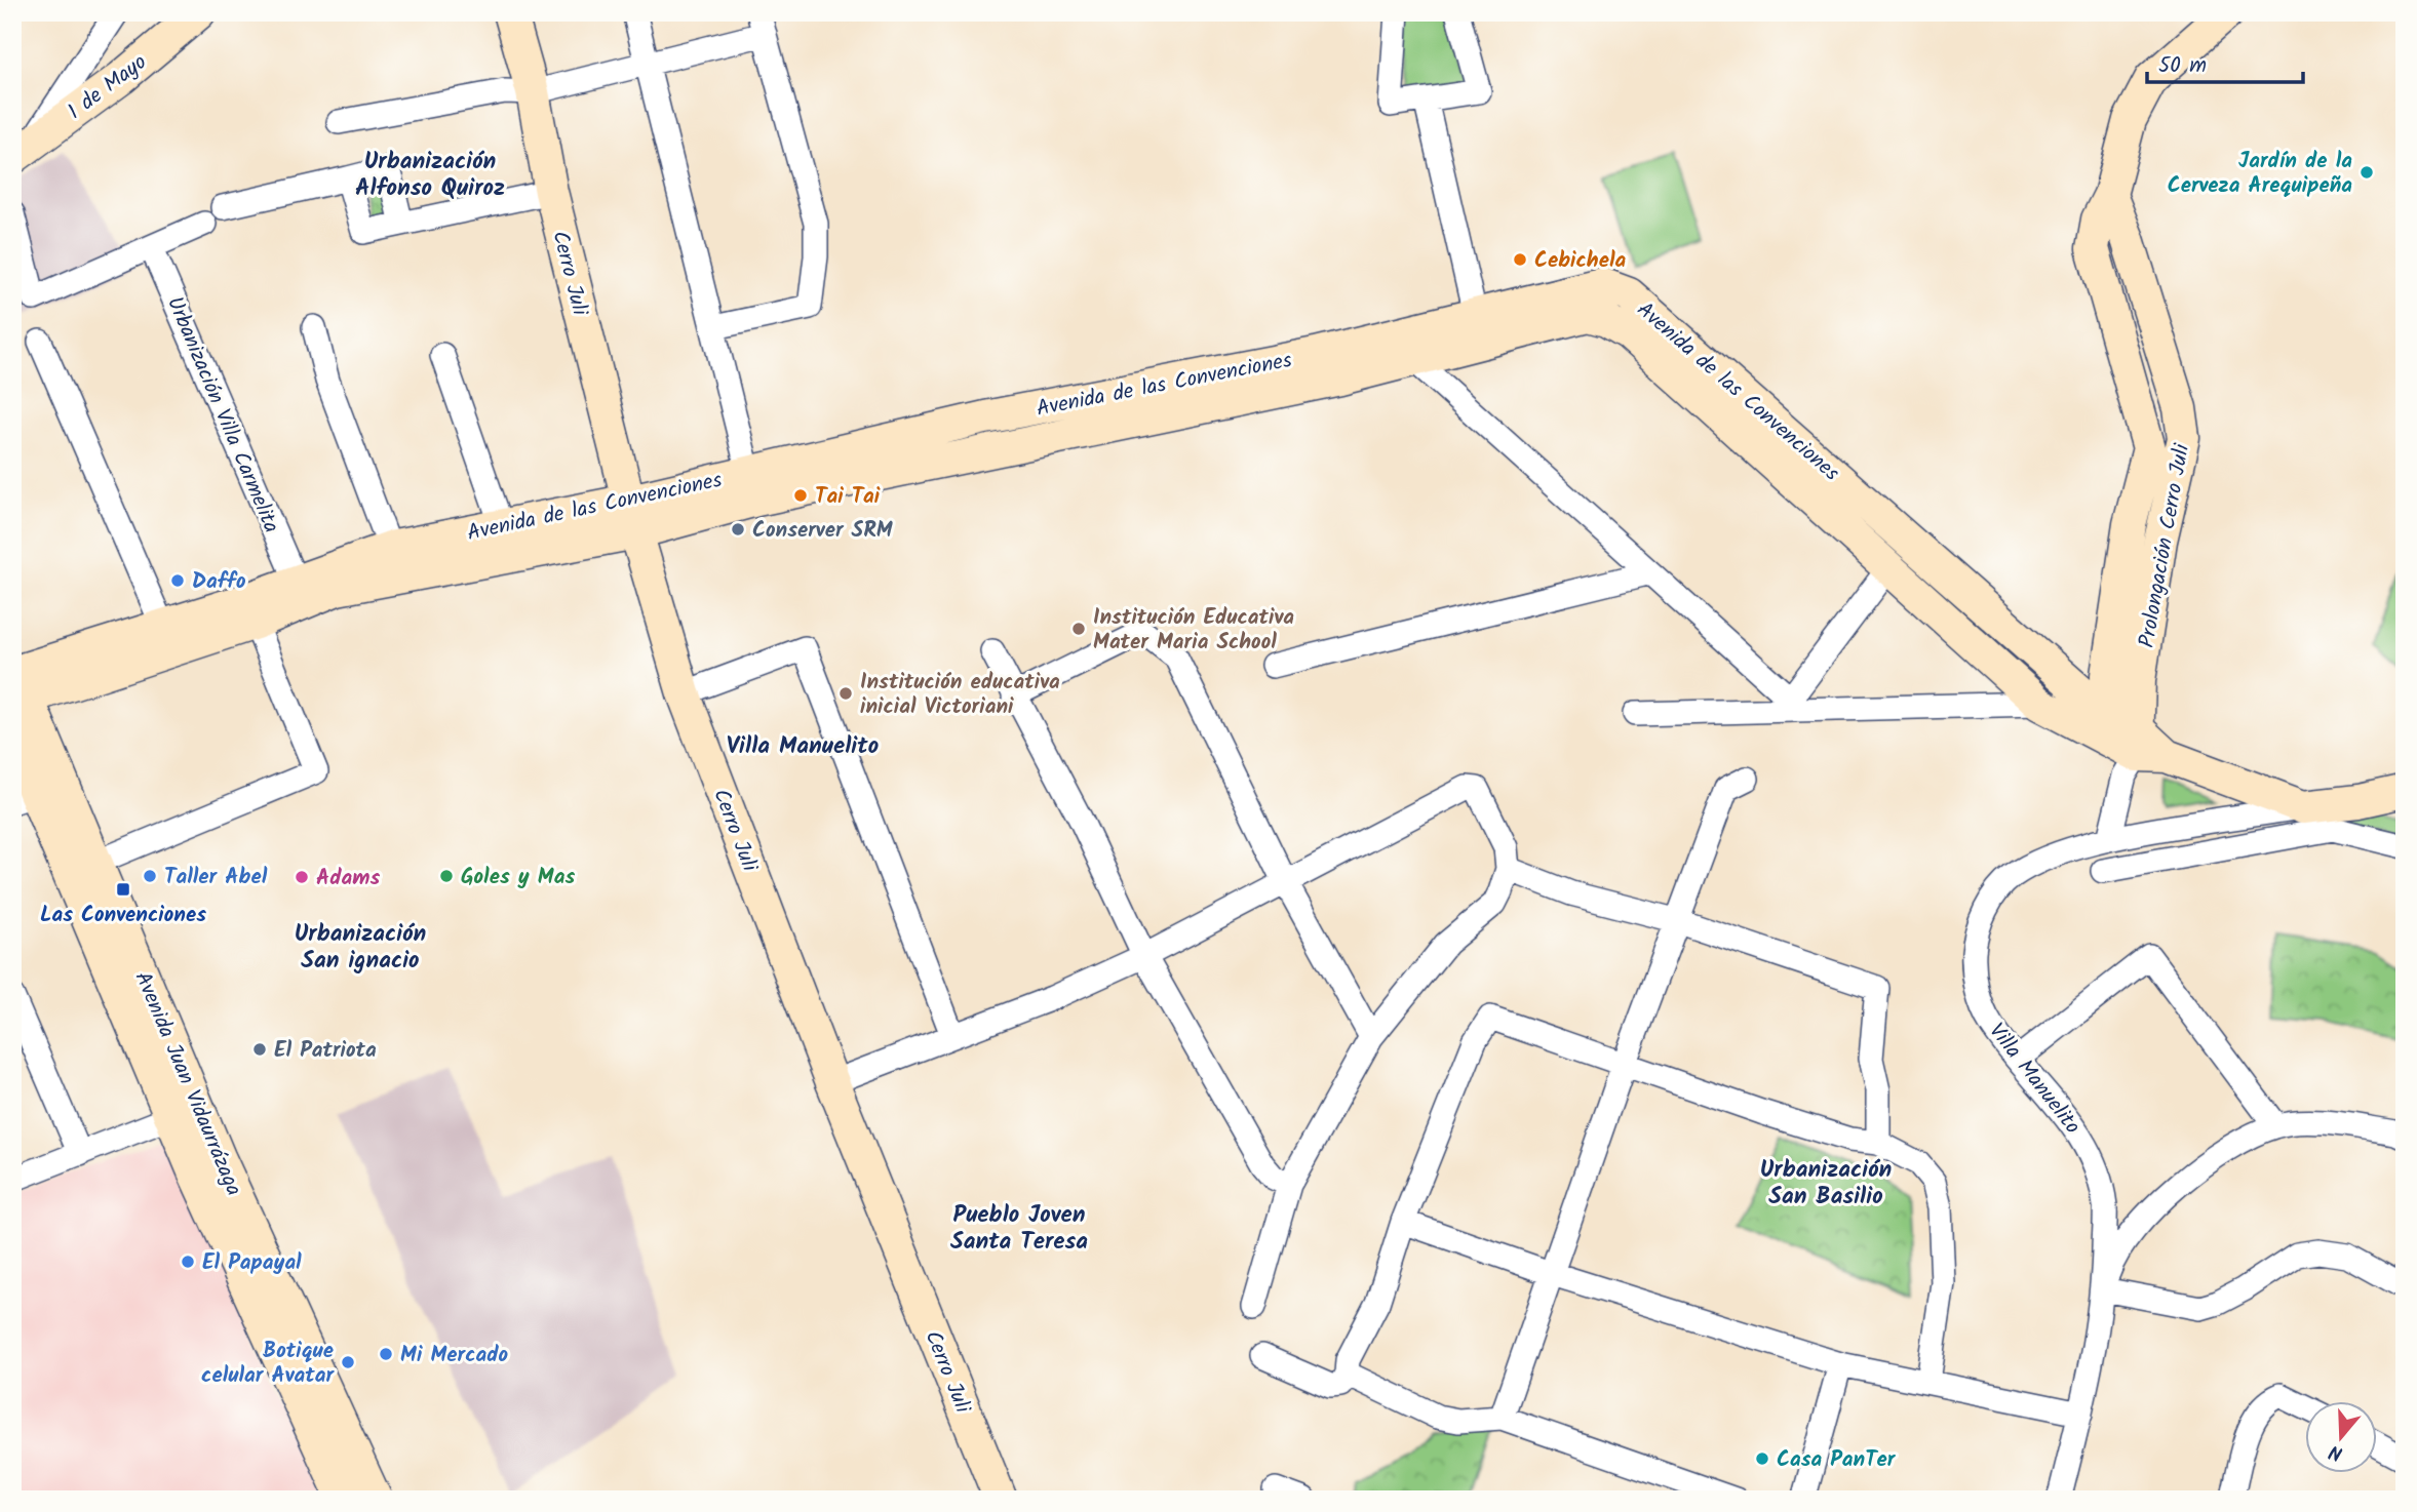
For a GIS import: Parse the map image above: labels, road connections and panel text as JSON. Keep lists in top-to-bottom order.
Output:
{
  "streets": {
    "street": [
      "1 de Mayo",
      "Cerro Juli",
      "Avenida de las Convenciones",
      "Urbanización Villa Carmelita",
      "Prolongación Cerro Juli",
      "Villa Manuelito",
      "Avenida Juan Vidaurrázaga"
    ]
  },
  "crossings": [
    ["Cerro Juli", "Avenida de las Convenciones"],
    ["Avenida de las Convenciones", "Urbanización Villa Carmelita"],
    ["Avenida de las Convenciones", "Prolongación Cerro Juli"],
    ["Avenida de las Convenciones", "Villa Manuelito"],
    ["Avenida de las Convenciones", "Avenida Juan Vidaurrázaga"],
    ["Prolongación Cerro Juli", "Villa Manuelito"]
  ],
  "districts": [
    "Urbanización Alfonso Quiroz",
    "Villa Manuelito",
    "Urbanización San ignacio",
    "Urbanización San Basilio",
    "Pueblo Joven Santa Teresa"
  ],
  "places": {
    "other": [
      "Jardín de la Cerveza Arequipeña",
      "Cebichela",
      "Tai Tai",
      "Conserver SRM",
      "Daffo",
      "Institución Educativa Mater Maria School",
      "Institución educativa inicial Victoriani",
      "Taller Abel",
      "Goles y Mas",
      "Adams",
      "El Patriota",
      "El Papayal",
      "Mi Mercado",
      "Botique celular Avatar",
      "Casa PanTer"
    ],
    "transit": ["Las Convenciones"]
  },
  "scale_bar": "50 m",
  "north": "bottom"
}
